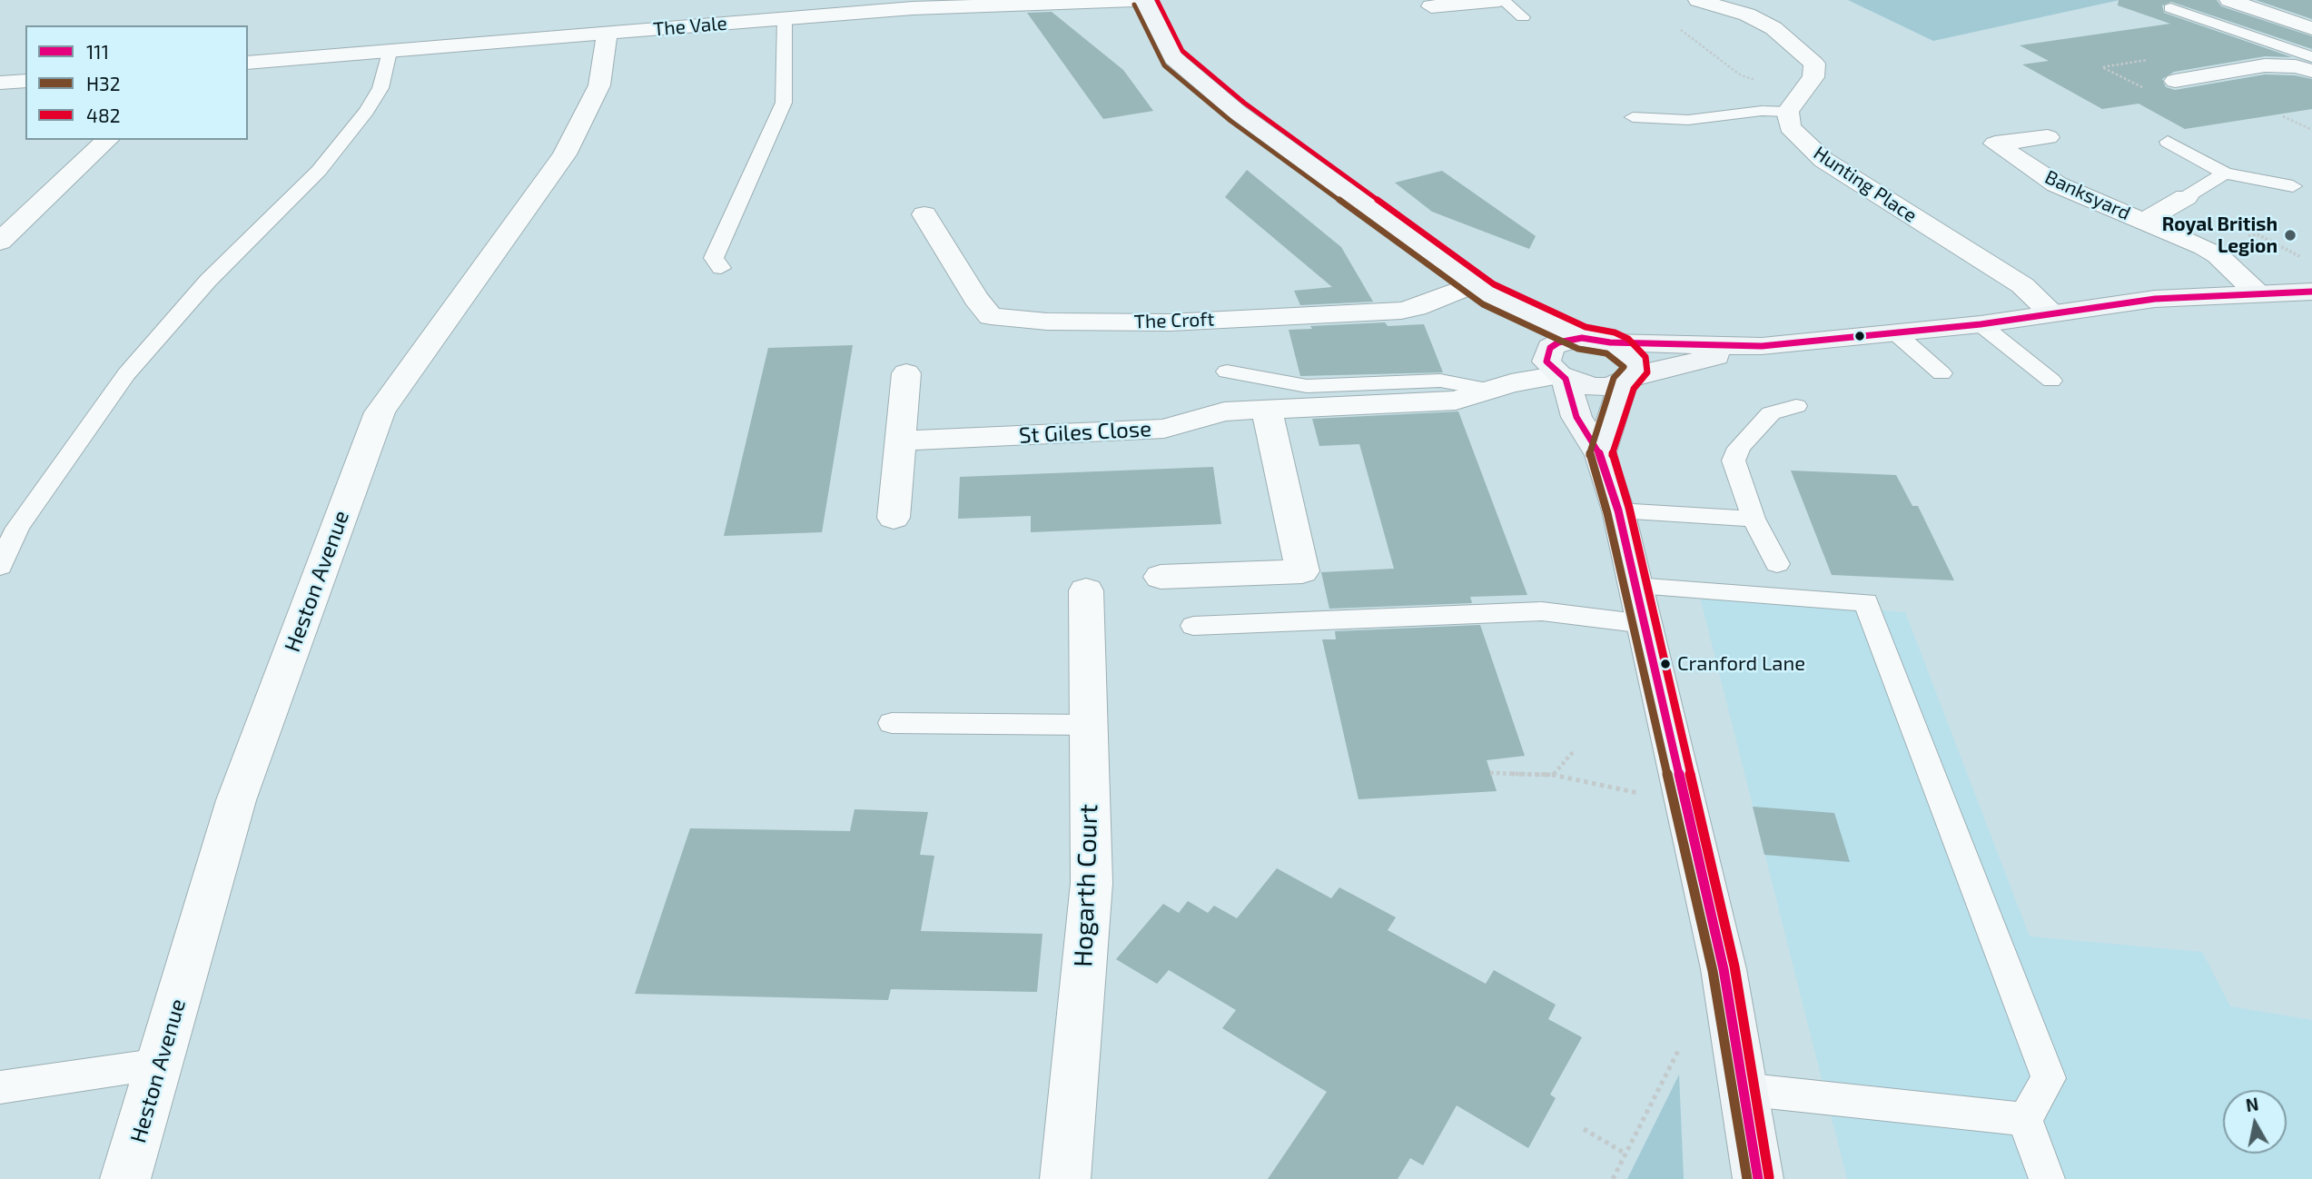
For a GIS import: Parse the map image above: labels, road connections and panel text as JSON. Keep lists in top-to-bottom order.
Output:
{
  "streets": {
    "street": [
      "The Vale",
      "Hunting Place",
      "Banksyard",
      "The Croft",
      "St Giles Close",
      "Heston Avenue",
      "Hogarth Court"
    ]
  },
  "crossings": [
    ["The Vale", "Heston Avenue"]
  ],
  "places": ["Royal British Legion", "Cranford Lane"],
  "lines": ["transit line 482", "transit line H32", "transit line 111"],
  "legend": ["111", "H32", "482"],
  "north": "top"
}
